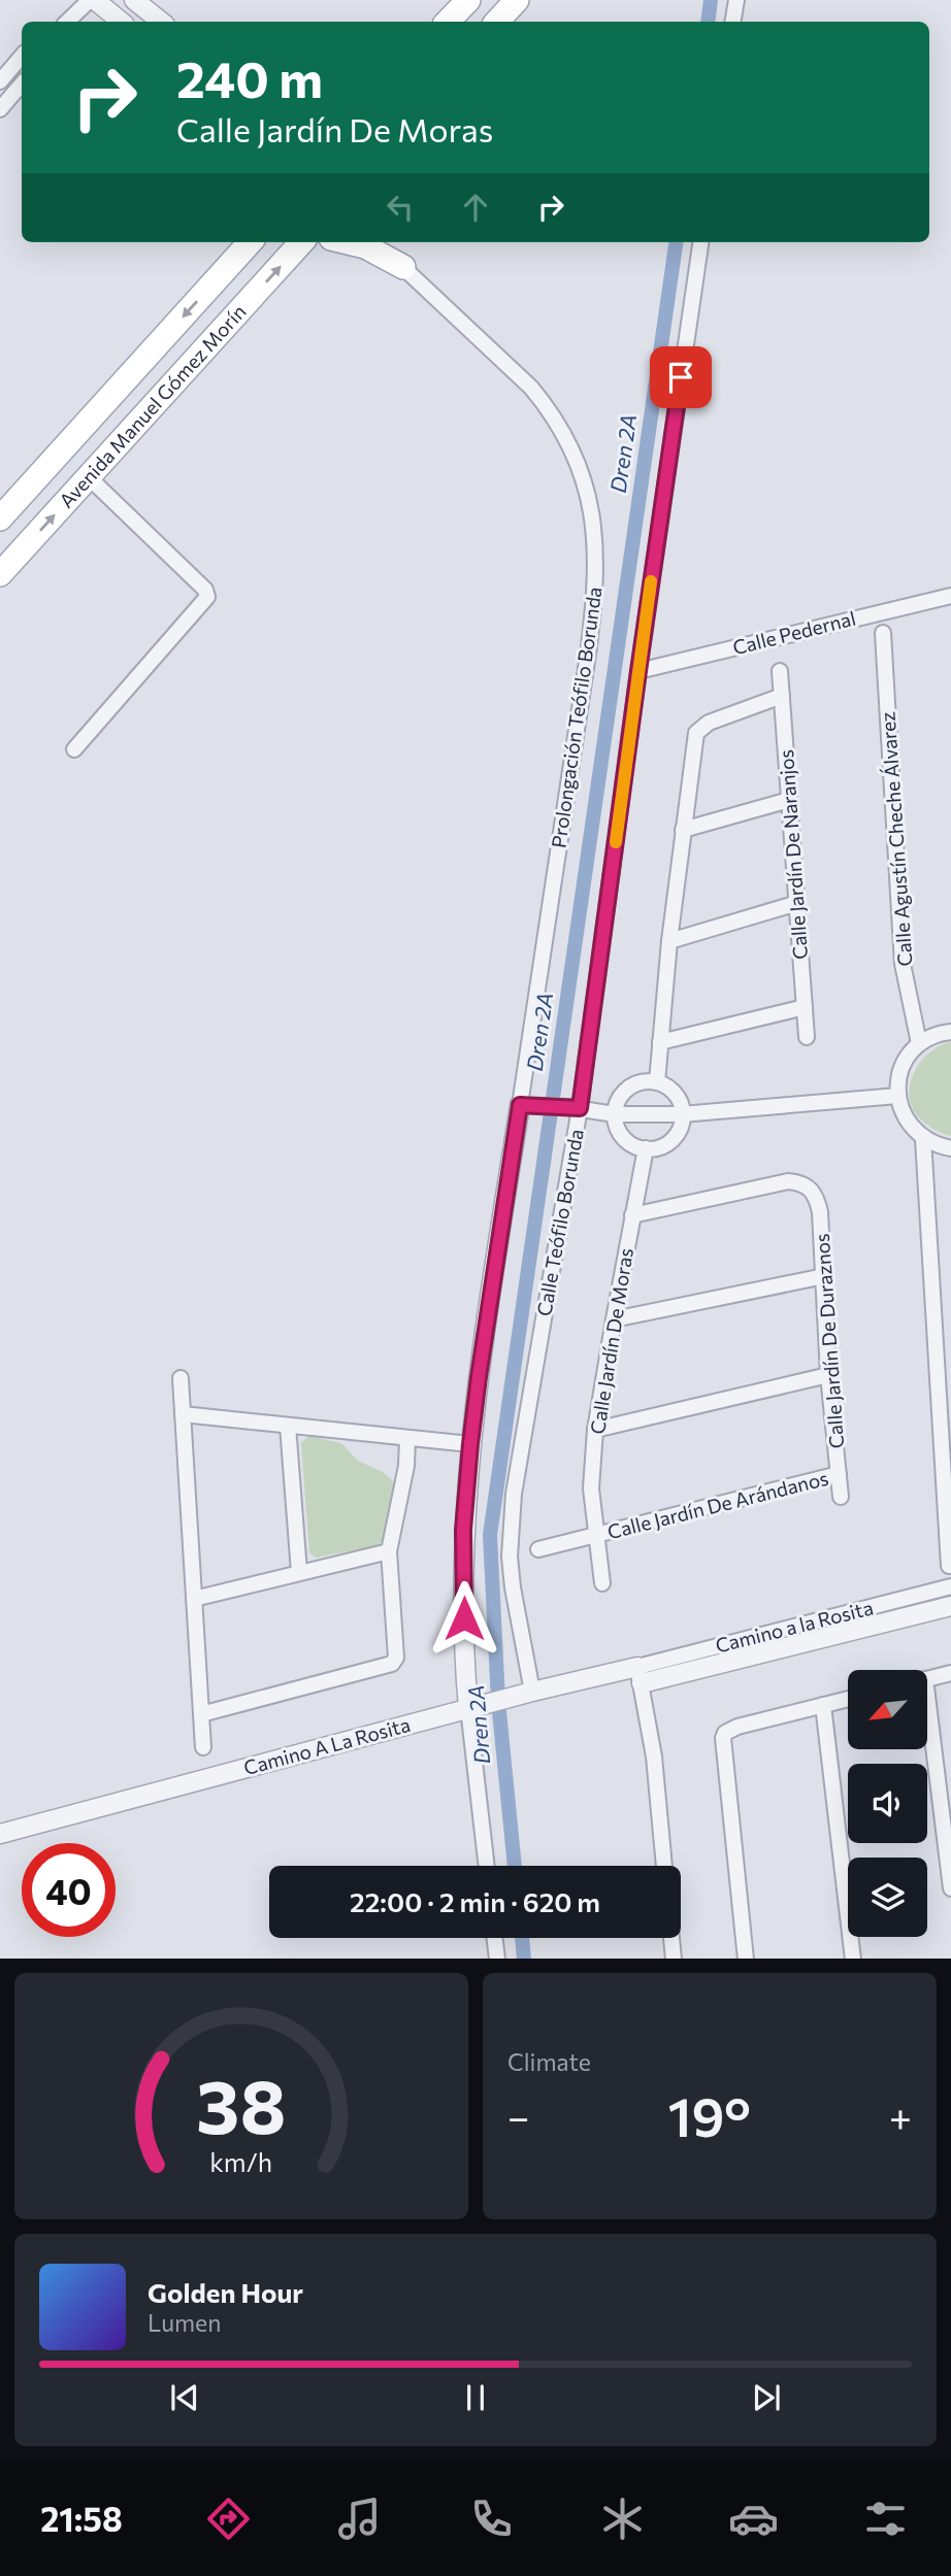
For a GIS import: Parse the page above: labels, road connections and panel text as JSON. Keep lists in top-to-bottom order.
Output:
{
  "streets": {
    "main road": ["Avenida Manuel Gómez Morín"],
    "street": [
      "Calle Pedernal",
      "Prolongación Teófilo Borunda",
      "Calle Agustín Cheche Álvarez",
      "Calle Jardín De Naranjos",
      "Calle Teófilo Borunda",
      "Calle Jardín De Moras",
      "Calle Jardín De Duraznos",
      "Calle Jardín De Arándanos",
      "Camino a la Rosita",
      "Camino A La Rosita"
    ]
  },
  "crossings": [
    ["Calle Pedernal", "Calle Teófilo Borunda"],
    ["Calle Teófilo Borunda", "Camino A La Rosita"],
    ["Calle Jardín De Moras", "Calle Jardín De Duraznos"],
    ["Calle Jardín De Moras", "Calle Jardín De Arándanos"],
    ["Calle Jardín De Duraznos", "Calle Jardín De Arándanos"],
    ["Camino a la Rosita", "Camino A La Rosita"]
  ],
  "water": ["Dren 2A"],
  "north": "bottom left",
  "page": {
    "turn": ["240 m", "Calle Jardín De Moras"],
    "limit": "40",
    "trip": "22:00 · 2 min · 620 m",
    "tile": "Climate",
    "heat": ["−", "19°", "+"],
    "song": ["Golden Hour", "Lumen"],
    "tabs": "21:58",
    "gauge": ["38", "km/h"]
  }
}
